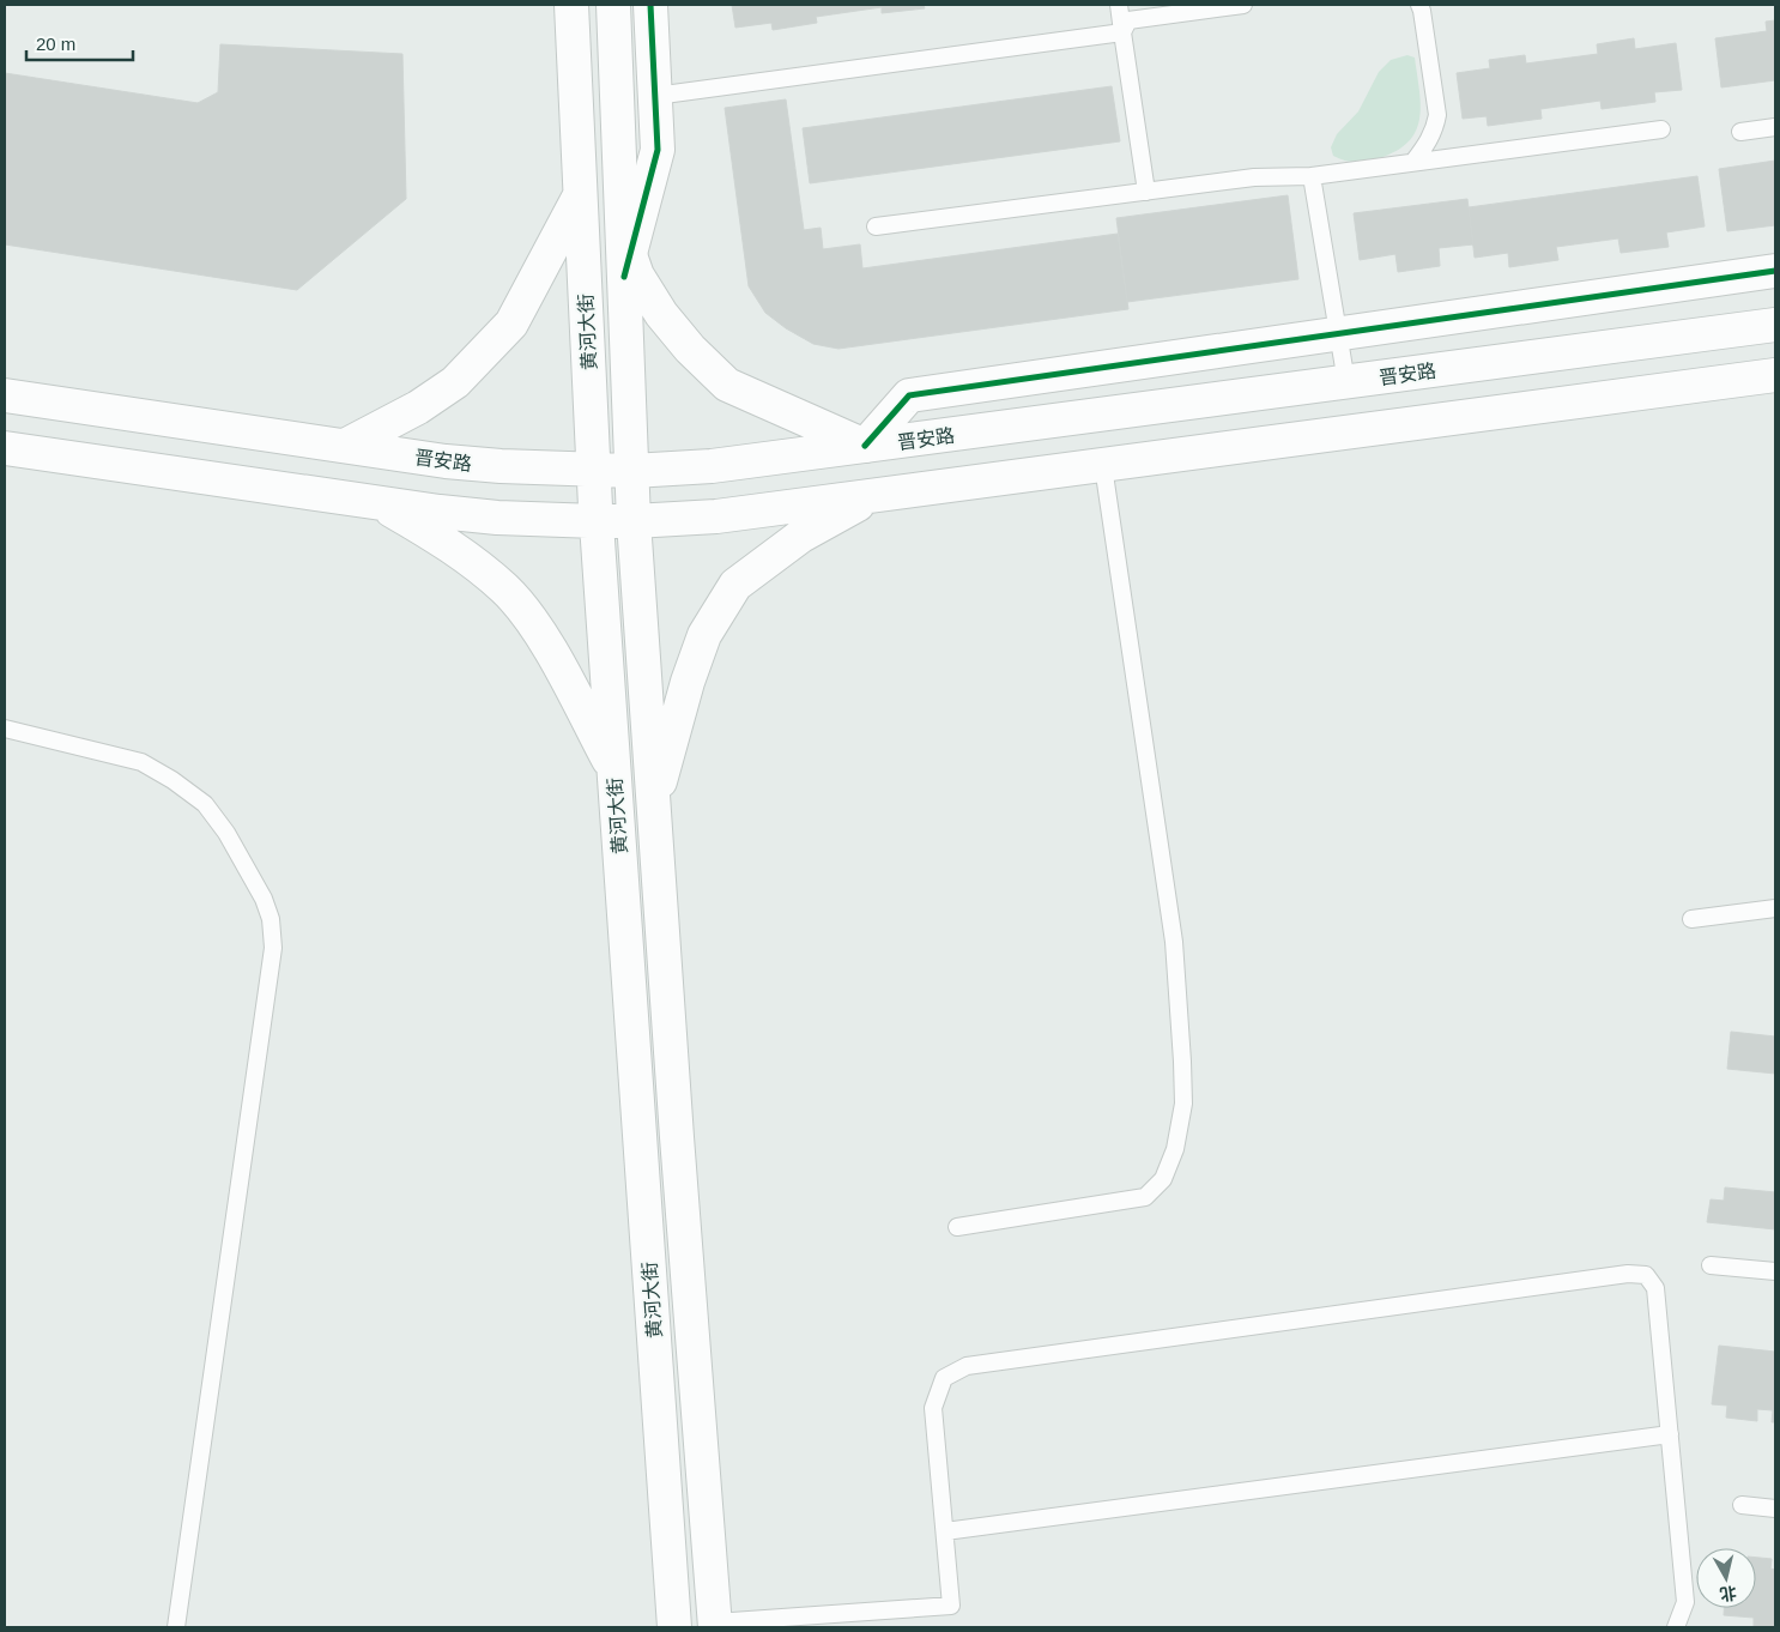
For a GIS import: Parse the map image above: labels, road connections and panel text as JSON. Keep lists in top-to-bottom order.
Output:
{
  "streets": {
    "main road": ["黄河大街", "晋安路"]
  },
  "crossings": [
    ["黄河大街", "晋安路"]
  ],
  "scale_bar": "20 m",
  "north": "bottom"
}
